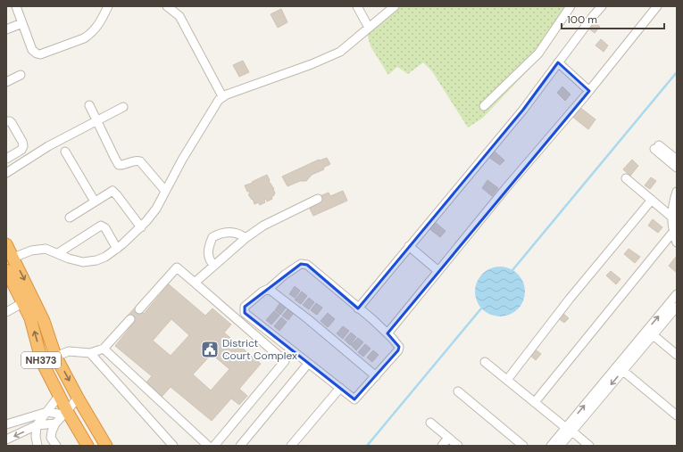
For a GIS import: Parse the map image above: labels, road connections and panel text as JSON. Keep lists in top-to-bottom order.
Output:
{
  "streets": {
    "highway": ["NH373"]
  },
  "places": {
    "public building": ["District Court Complex"]
  },
  "scale_bar": "100 m"
}
